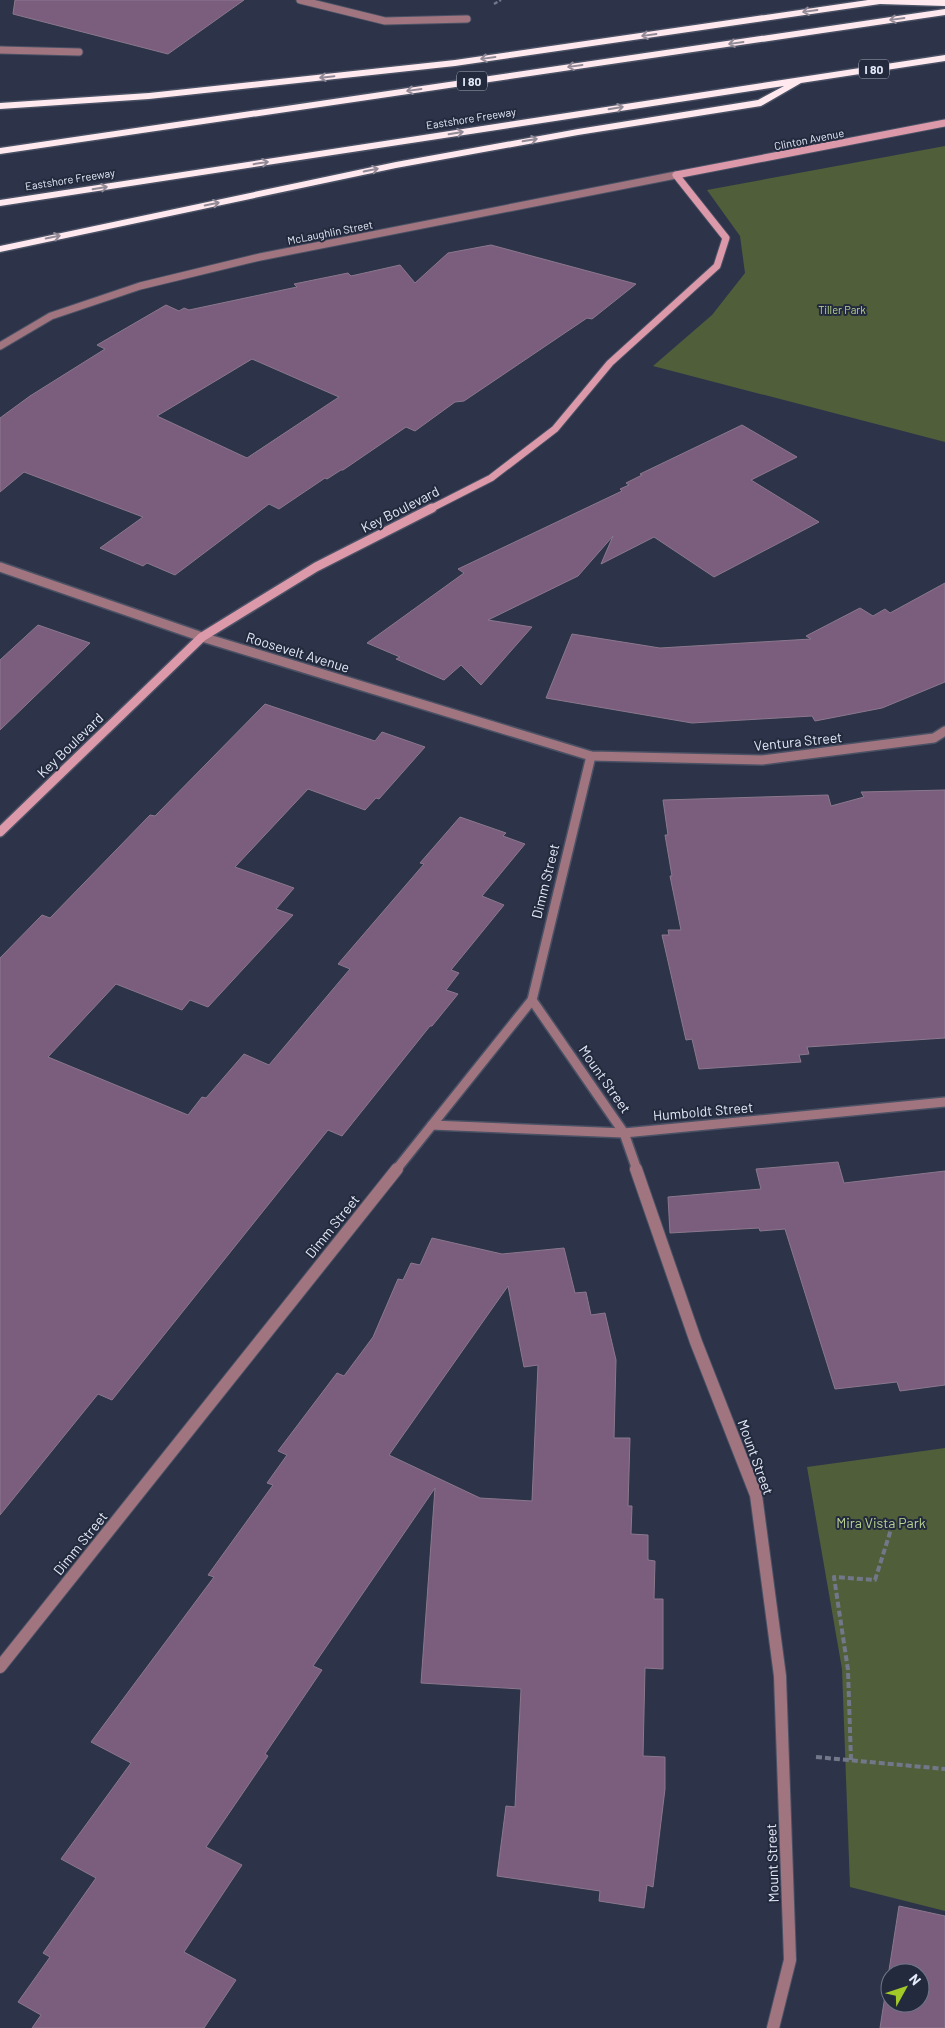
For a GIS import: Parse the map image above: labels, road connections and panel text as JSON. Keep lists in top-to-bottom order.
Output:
{
  "streets": {
    "highway": ["I 80", "Eastshore Freeway"],
    "street": [
      "Clinton Avenue",
      "McLaughlin Street",
      "Key Boulevard",
      "Roosevelt Avenue",
      "Ventura Street",
      "Dimm Street",
      "Mount Street",
      "Humboldt Street"
    ]
  },
  "crossings": [
    ["Clinton Avenue", "McLaughlin Street"],
    ["Clinton Avenue", "Key Boulevard"],
    ["McLaughlin Street", "Key Boulevard"],
    ["Key Boulevard", "Roosevelt Avenue"],
    ["Roosevelt Avenue", "Ventura Street"],
    ["Roosevelt Avenue", "Dimm Street"],
    ["Ventura Street", "Dimm Street"],
    ["Dimm Street", "Mount Street"],
    ["Dimm Street", "Humboldt Street"],
    ["Mount Street", "Humboldt Street"]
  ],
  "parks": ["Tiller Park", "Mira Vista Park"],
  "north": "top right"
}
